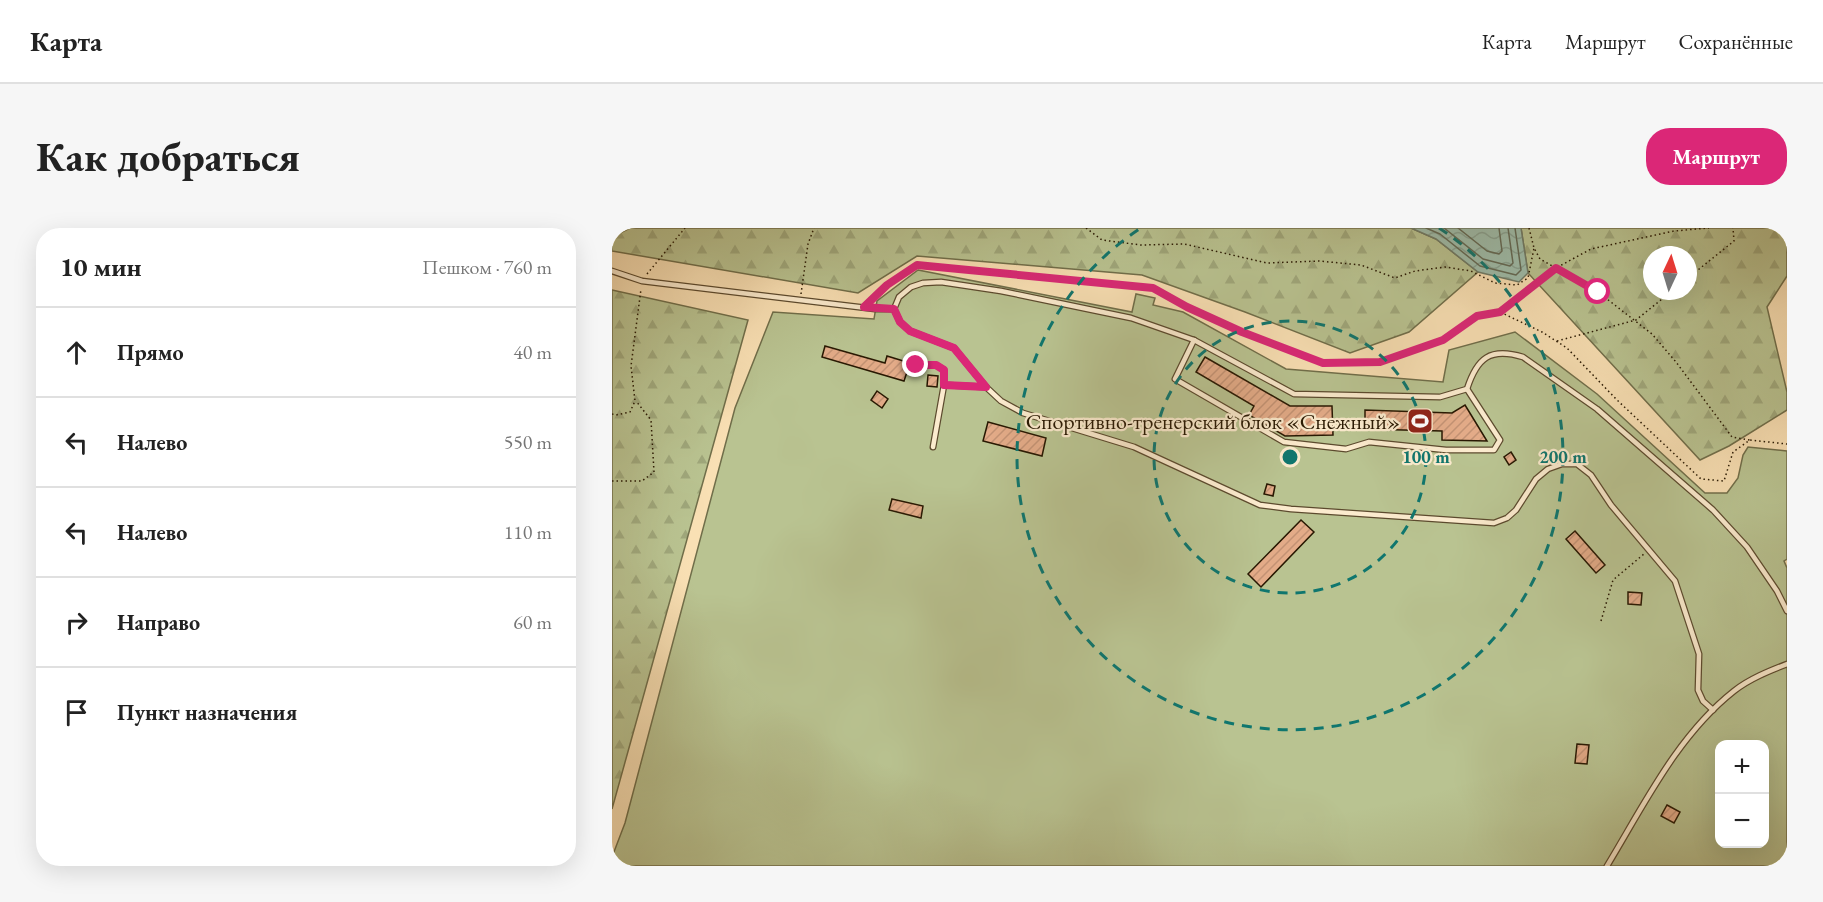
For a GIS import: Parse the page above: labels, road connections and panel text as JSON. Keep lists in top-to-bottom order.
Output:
{
  "places": {
    "sports": ["Спортивно-тренерский блок «Снежный»"]
  },
  "north": "top",
  "page": {
    "header": "Карта",
    "nav": ["Карта", "Маршрут", "Сохранённые"],
    "buttons": "Маршрут",
    "title": "Как добраться",
    "heading": ["10 мин", "Пешком · 760 m"],
    "list": [
      ["Прямо", "40 m"],
      ["Налево", "550 m"],
      ["Налево", "110 m"],
      ["Направо", "60 m"],
      "Пункт назначения"
    ],
    "map_buttons": ["+", "−"]
  },
  "rings": ["100 m", "200 m"]
}
